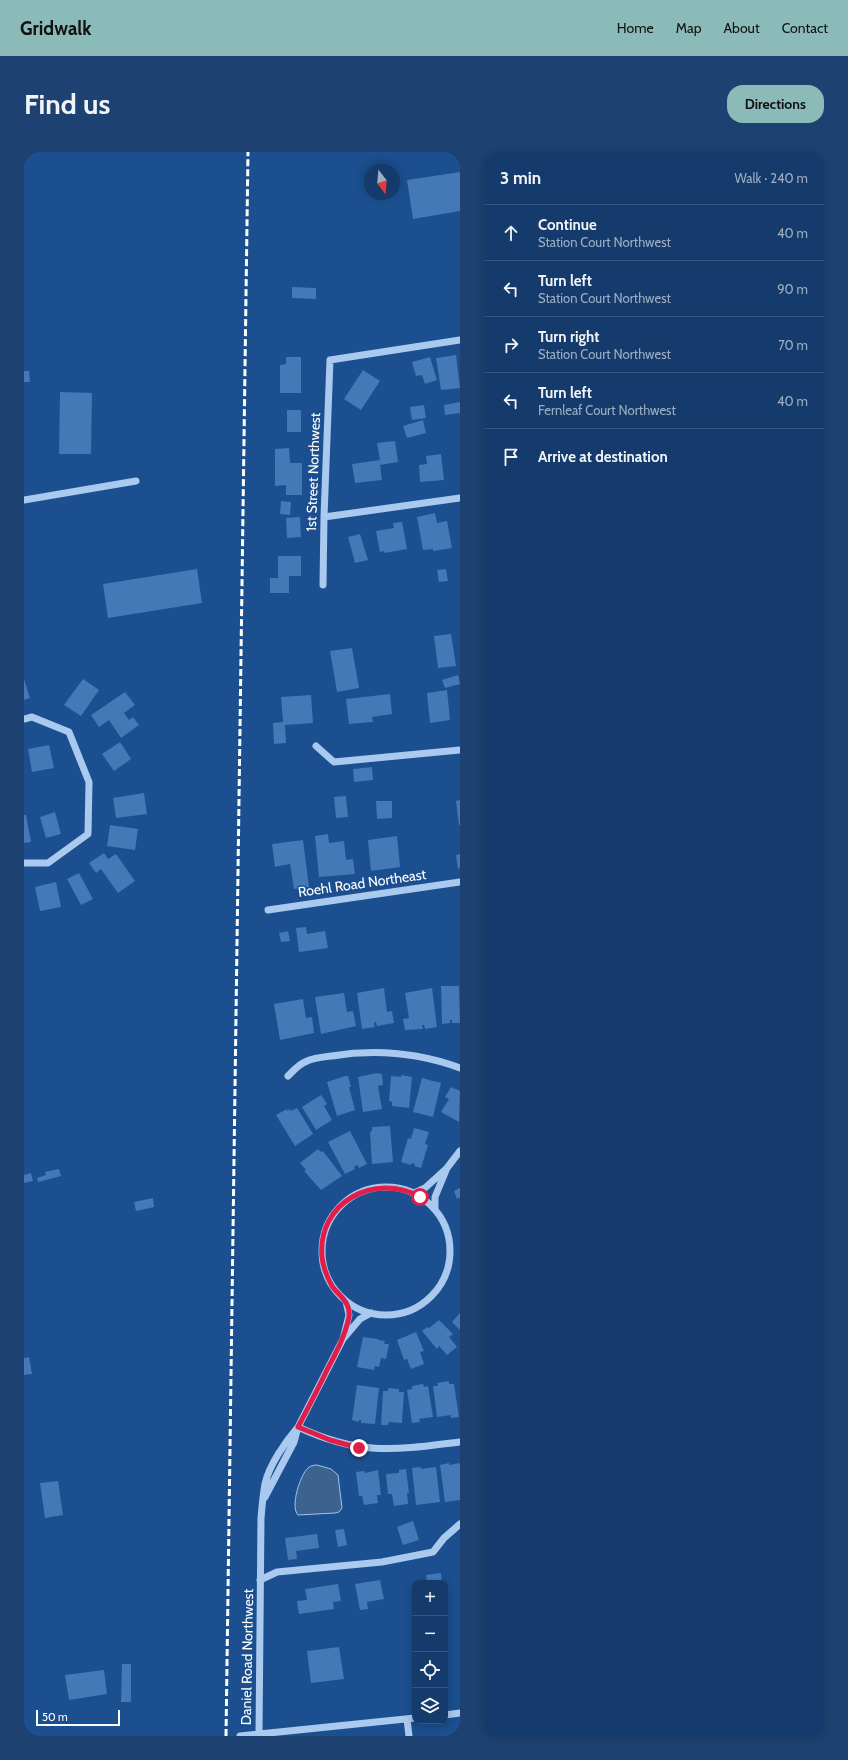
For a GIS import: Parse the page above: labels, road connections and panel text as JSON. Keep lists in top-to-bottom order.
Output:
{
  "streets": {
    "street": ["1st Street Northwest", "Roehl Road Northeast", "Daniel Road Northwest"]
  },
  "scale_bar": "50 m",
  "north": "bottom",
  "page": {
    "header": "Gridwalk",
    "nav": [
      "Home",
      "Map",
      "About",
      "Contact"
    ],
    "buttons": "Directions",
    "title": "Find us",
    "heading": ["3 min", "Walk · 240 m"],
    "list": [
      ["Continue", "Station Court Northwest", "40 m"],
      ["Turn left", "Station Court Northwest", "90 m"],
      ["Turn right", "Station Court Northwest", "70 m"],
      ["Turn left", "Fernleaf Court Northwest", "40 m"],
      "Arrive at destination"
    ],
    "map_buttons": ["+", "−"],
    "scale": "50 m"
  }
}
